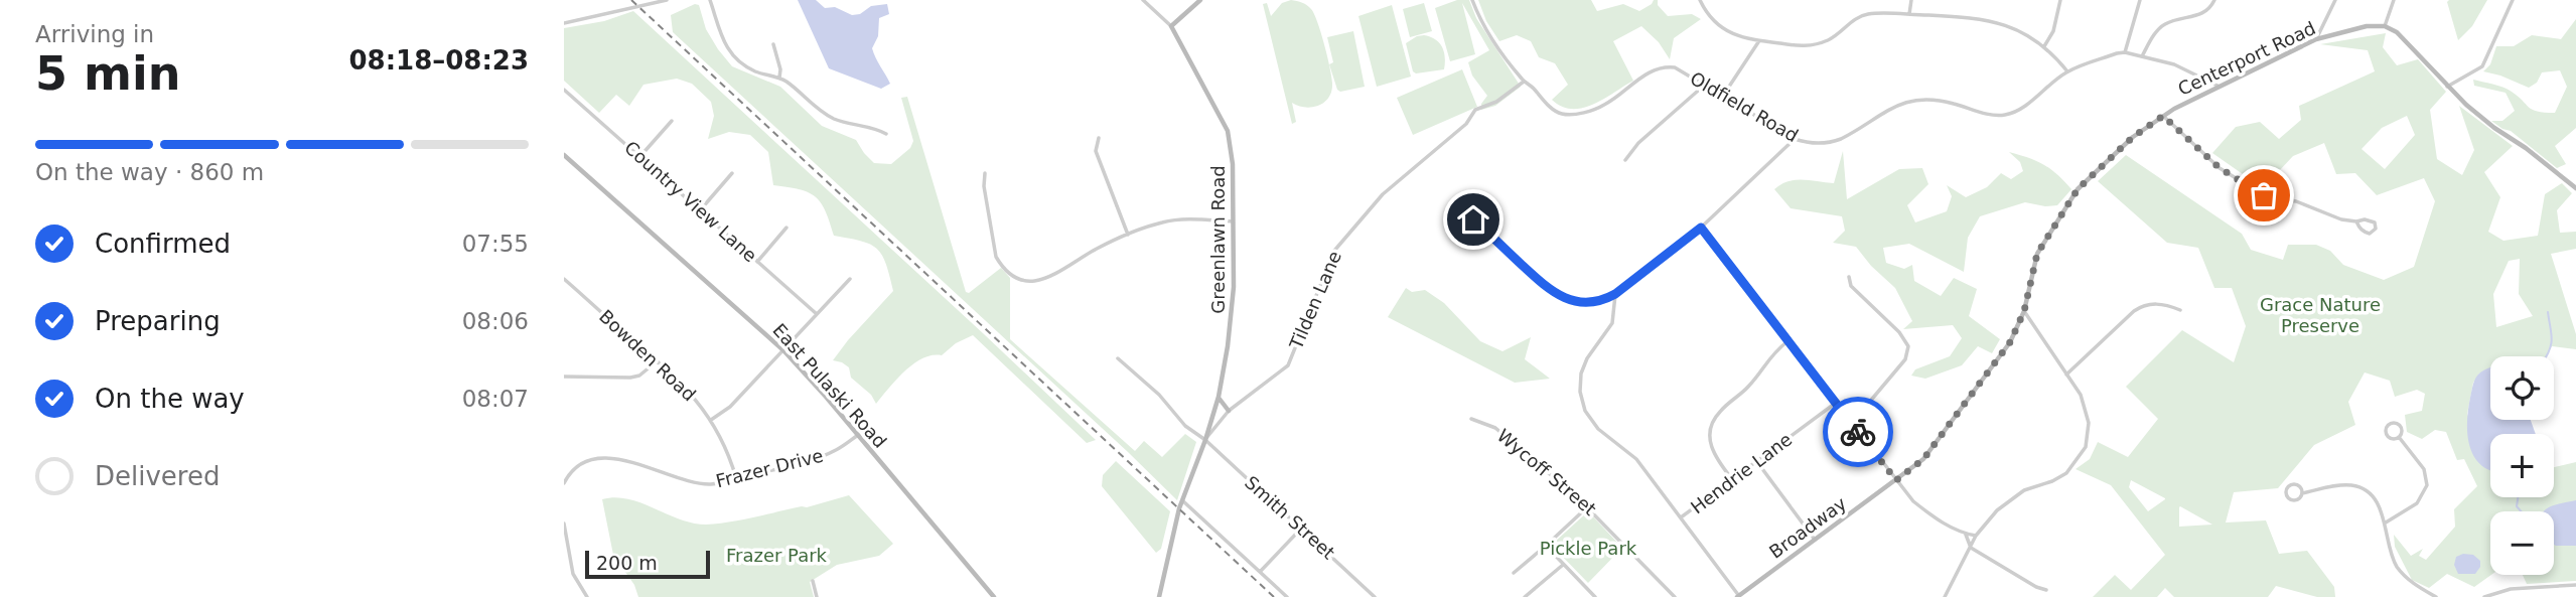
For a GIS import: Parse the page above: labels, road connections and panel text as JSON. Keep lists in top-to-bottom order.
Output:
{
  "streets": {
    "main road": [
      "Centerport Road",
      "Greenlawn Road",
      "East Pulaski Road",
      "Broadway"
    ],
    "street": [
      "Oldfield Road",
      "Country View Lane",
      "Tilden Lane",
      "Bowden Road",
      "Frazer Drive",
      "Wycoff Street",
      "Hendrie Lane",
      "Smith Street"
    ]
  },
  "crossings": [
    ["Centerport Road", "Broadway"],
    ["Oldfield Road", "Tilden Lane"],
    ["Greenlawn Road", "Tilden Lane"],
    ["Greenlawn Road", "Smith Street"],
    ["Tilden Lane", "Smith Street"],
    ["Bowden Road", "Frazer Drive"],
    ["East Pulaski Road", "Frazer Drive"]
  ],
  "parks": ["Grace Nature Preserve", "Pickle Park", "Frazer Park"],
  "scale_bar": "200 m",
  "page": {
    "heading": ["5 min", "Arriving in", "08:18–08:23"],
    "bar": "On the way · 860 m",
    "list": [
      ["Confirmed", "07:55"],
      ["Preparing", "08:06"],
      ["On the way", "08:07"],
      "Delivered"
    ],
    "map_buttons": ["+", "−"],
    "scale": "200 m"
  }
}
